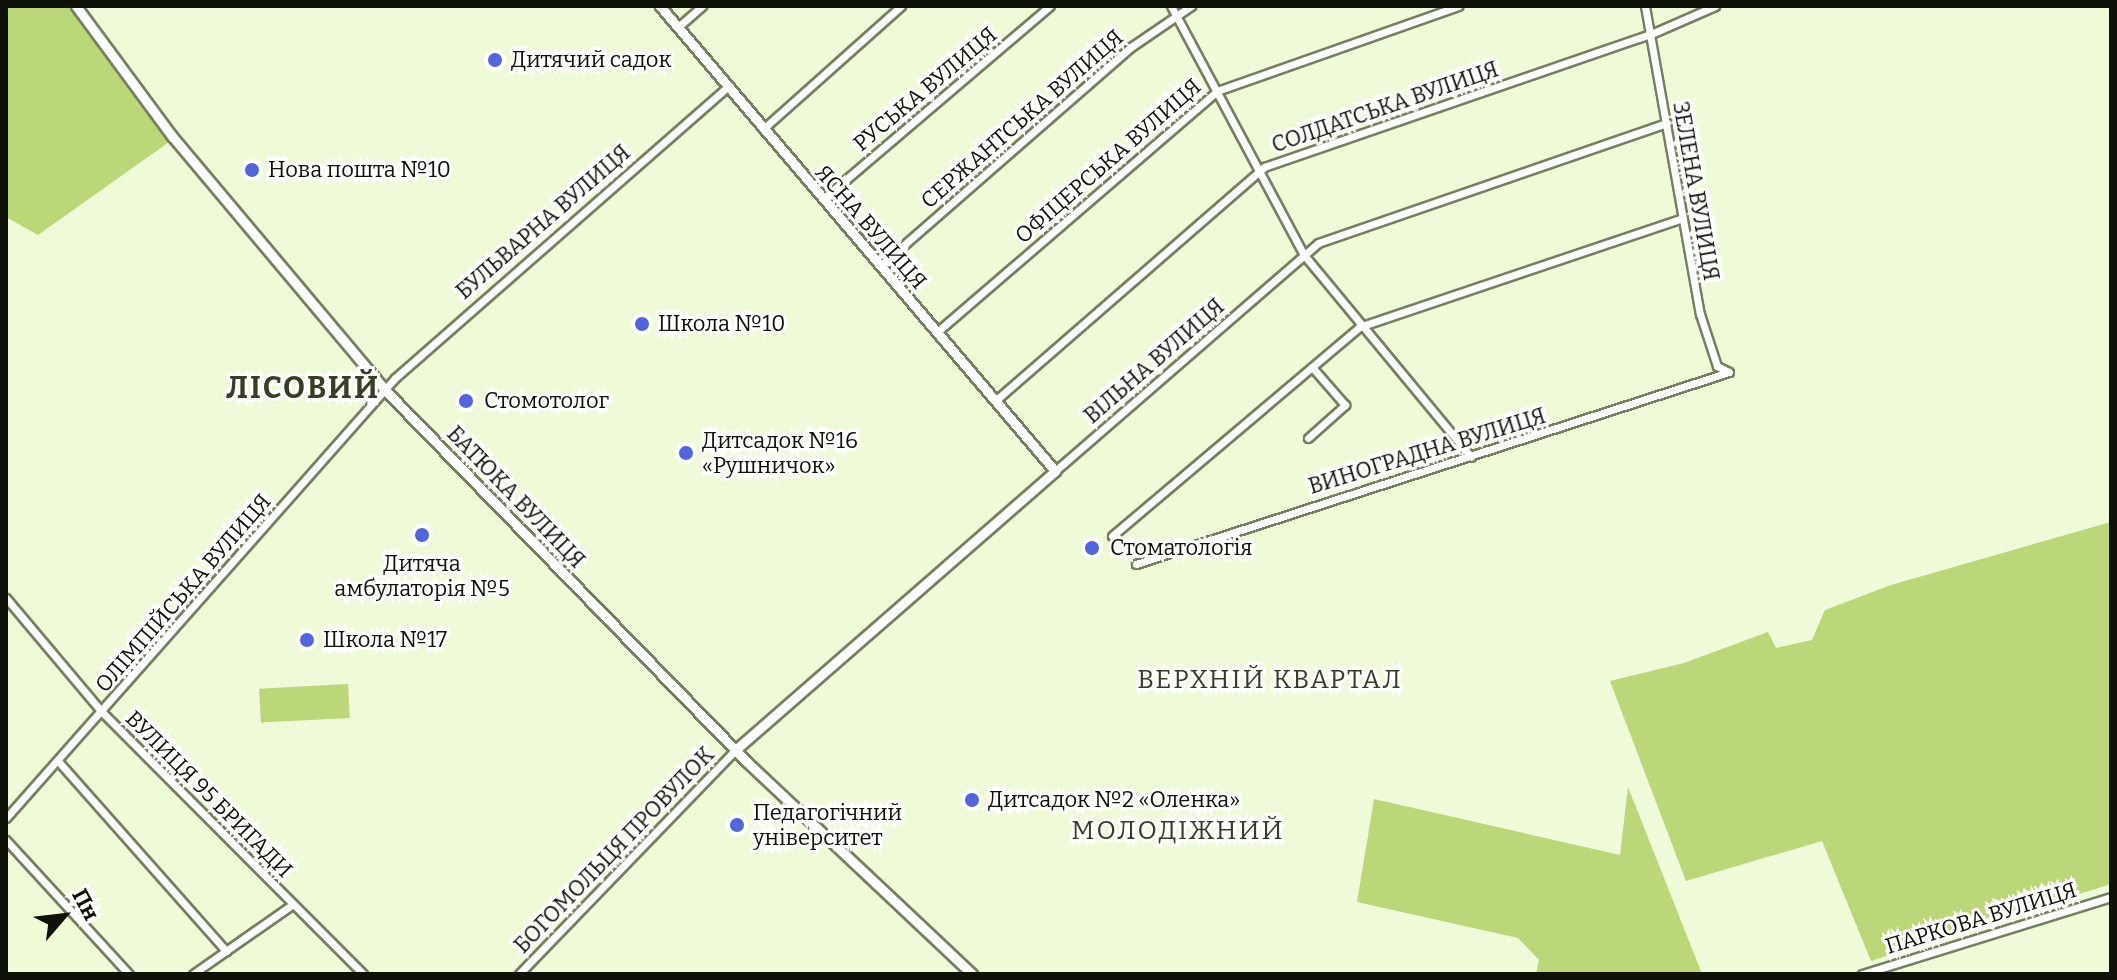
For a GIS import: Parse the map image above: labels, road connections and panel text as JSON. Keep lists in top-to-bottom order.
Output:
{
  "streets": {
    "street": [
      "РУСЬКА ВУЛИЦЯ",
      "СОЛДАТСЬКА ВУЛИЦЯ",
      "СЕРЖАНТСЬКА ВУЛИЦЯ",
      "ОФІЦЕРСЬКА ВУЛИЦЯ",
      "ЗЕЛЕНА ВУЛИЦЯ",
      "БУЛЬВАРНА ВУЛИЦЯ",
      "ЯСНА ВУЛИЦЯ",
      "ВІЛЬНА ВУЛИЦЯ",
      "ВИНОГРАДНА ВУЛИЦЯ",
      "БАТЮКА ВУЛИЦЯ",
      "ОЛІМПІЙСЬКА ВУЛИЦЯ",
      "ВУЛИЦЯ 95 БРИГАДИ",
      "БОГОМОЛЬЦЯ ПРОВУЛОК",
      "ПАРКОВА ВУЛИЦЯ"
    ]
  },
  "crossings": [
    ["РУСЬКА ВУЛИЦЯ", "ЯСНА ВУЛИЦЯ"],
    ["СОЛДАТСЬКА ВУЛИЦЯ", "ЗЕЛЕНА ВУЛИЦЯ"],
    ["СОЛДАТСЬКА ВУЛИЦЯ", "ЯСНА ВУЛИЦЯ"],
    ["СЕРЖАНТСЬКА ВУЛИЦЯ", "ЯСНА ВУЛИЦЯ"],
    ["ОФІЦЕРСЬКА ВУЛИЦЯ", "ЯСНА ВУЛИЦЯ"],
    ["ЗЕЛЕНА ВУЛИЦЯ", "ВІЛЬНА ВУЛИЦЯ"],
    ["ЗЕЛЕНА ВУЛИЦЯ", "ВИНОГРАДНА ВУЛИЦЯ"],
    ["БУЛЬВАРНА ВУЛИЦЯ", "ЯСНА ВУЛИЦЯ"],
    ["БУЛЬВАРНА ВУЛИЦЯ", "БАТЮКА ВУЛИЦЯ"],
    ["БУЛЬВАРНА ВУЛИЦЯ", "ОЛІМПІЙСЬКА ВУЛИЦЯ"],
    ["ЯСНА ВУЛИЦЯ", "ВІЛЬНА ВУЛИЦЯ"],
    ["ВІЛЬНА ВУЛИЦЯ", "БАТЮКА ВУЛИЦЯ"],
    ["ВІЛЬНА ВУЛИЦЯ", "БОГОМОЛЬЦЯ ПРОВУЛОК"],
    ["БАТЮКА ВУЛИЦЯ", "ОЛІМПІЙСЬКА ВУЛИЦЯ"],
    ["БАТЮКА ВУЛИЦЯ", "БОГОМОЛЬЦЯ ПРОВУЛОК"],
    ["ОЛІМПІЙСЬКА ВУЛИЦЯ", "ВУЛИЦЯ 95 БРИГАДИ"]
  ],
  "districts": ["ЛІСОВИЙ", "ВЕРХНІЙ КВАРТАЛ", "МОЛОДІЖНИЙ"],
  "places": [
    "Дитячий садок",
    "Нова пошта №10",
    "Школа №10",
    "Стомотолог",
    "Дитсадок №16 «Рушничок»",
    "Дитяча амбулаторія №5",
    "Стоматологія",
    "Школа №17",
    "Дитсадок №2 «Оленка»",
    "Педагогічний університет"
  ],
  "north": "top right"
}
